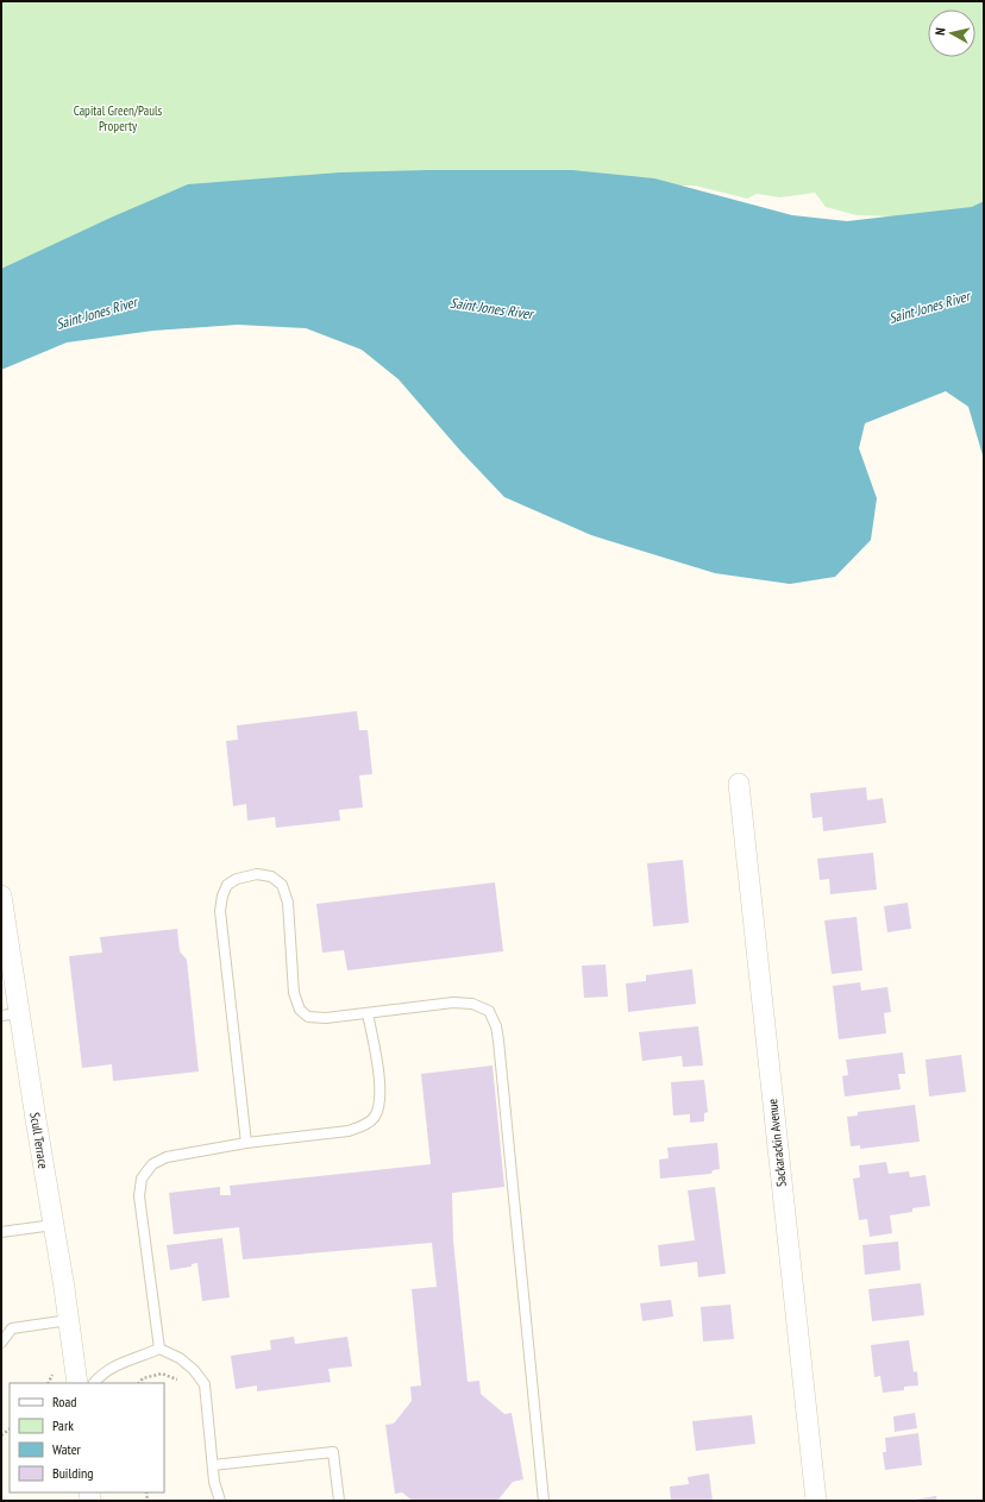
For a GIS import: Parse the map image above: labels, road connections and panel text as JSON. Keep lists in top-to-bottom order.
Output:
{
  "streets": {
    "street": ["Scull Terrace", "Sackarackin Avenue"]
  },
  "water": ["Saint Jones River"],
  "parks": ["Capital Green/Pauls Property"],
  "legend": [
    "Road",
    "Park",
    "Water",
    "Building"
  ],
  "north": "left"
}
